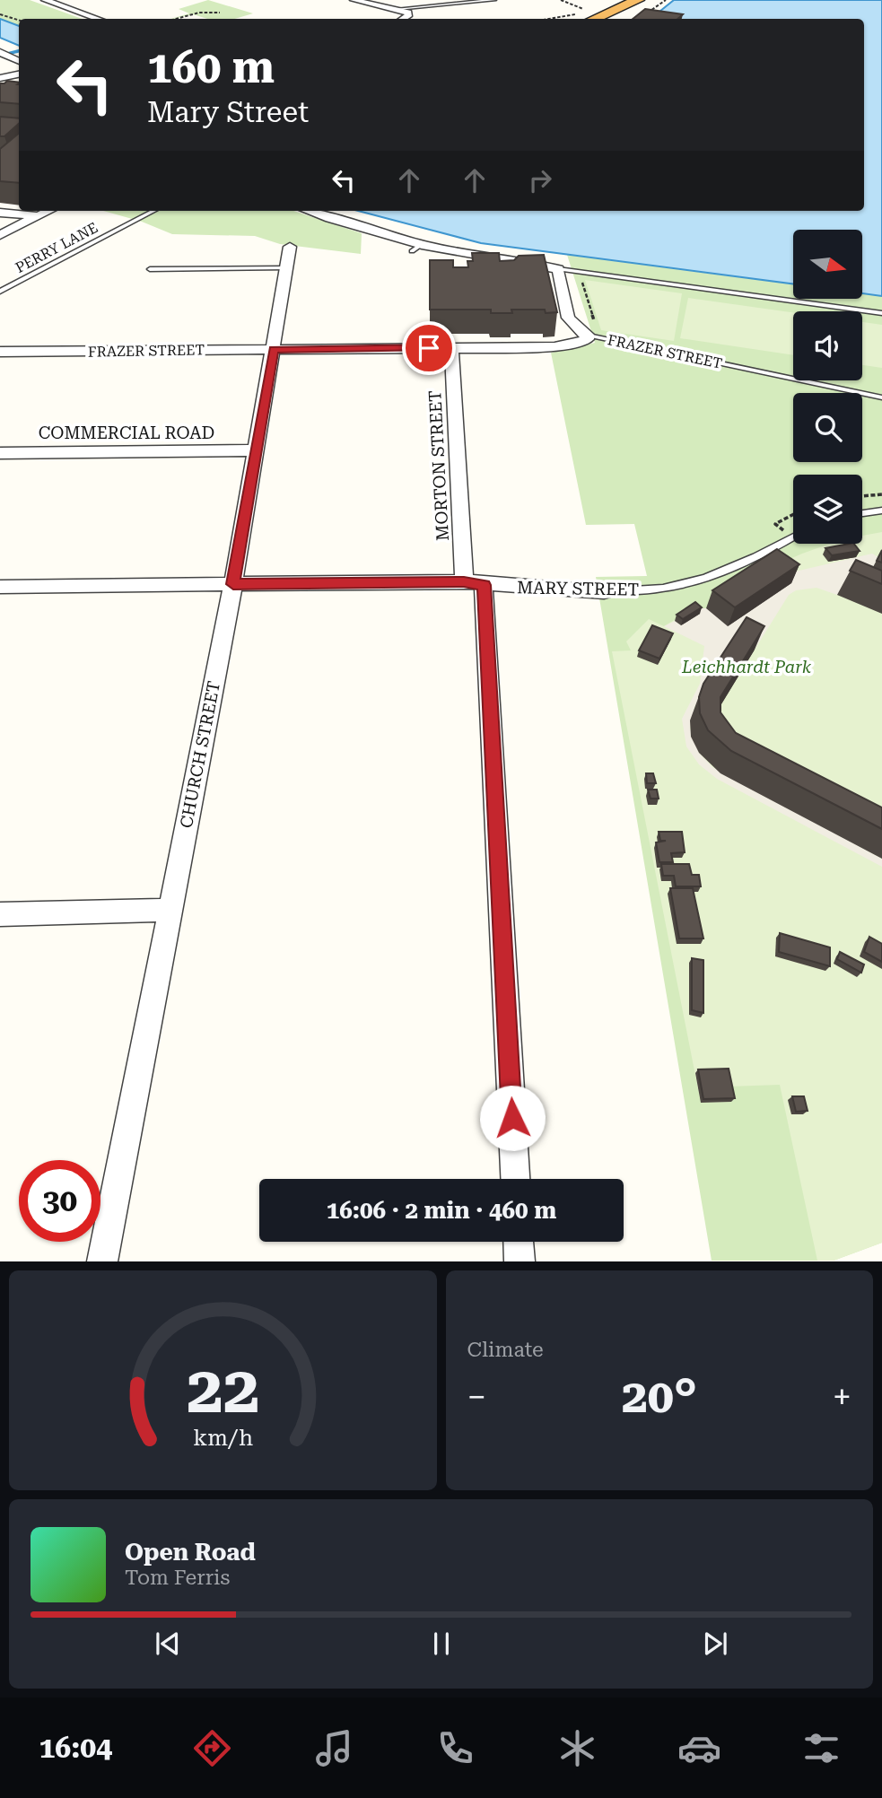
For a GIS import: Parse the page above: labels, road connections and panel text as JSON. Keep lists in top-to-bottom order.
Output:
{
  "streets": {
    "street": [
      "FRAZER STREET",
      "COMMERCIAL ROAD",
      "MORTON STREET",
      "MARY STREET",
      "CHURCH STREET"
    ],
    "lane": ["PERRY LANE"]
  },
  "crossings": [
    ["FRAZER STREET", "MORTON STREET"],
    ["FRAZER STREET", "CHURCH STREET"],
    ["COMMERCIAL ROAD", "CHURCH STREET"],
    ["MORTON STREET", "MARY STREET"],
    ["MARY STREET", "CHURCH STREET"]
  ],
  "parks": ["Leichhardt Park"],
  "north": "right",
  "page": {
    "turn": ["160 m", "Mary Street"],
    "limit": "30",
    "trip": "16:06 · 2 min · 460 m",
    "tile": "Climate",
    "heat": ["−", "20°", "+"],
    "song": ["Open Road", "Tom Ferris"],
    "tabs": "16:04",
    "gauge": ["22", "km/h"]
  }
}
